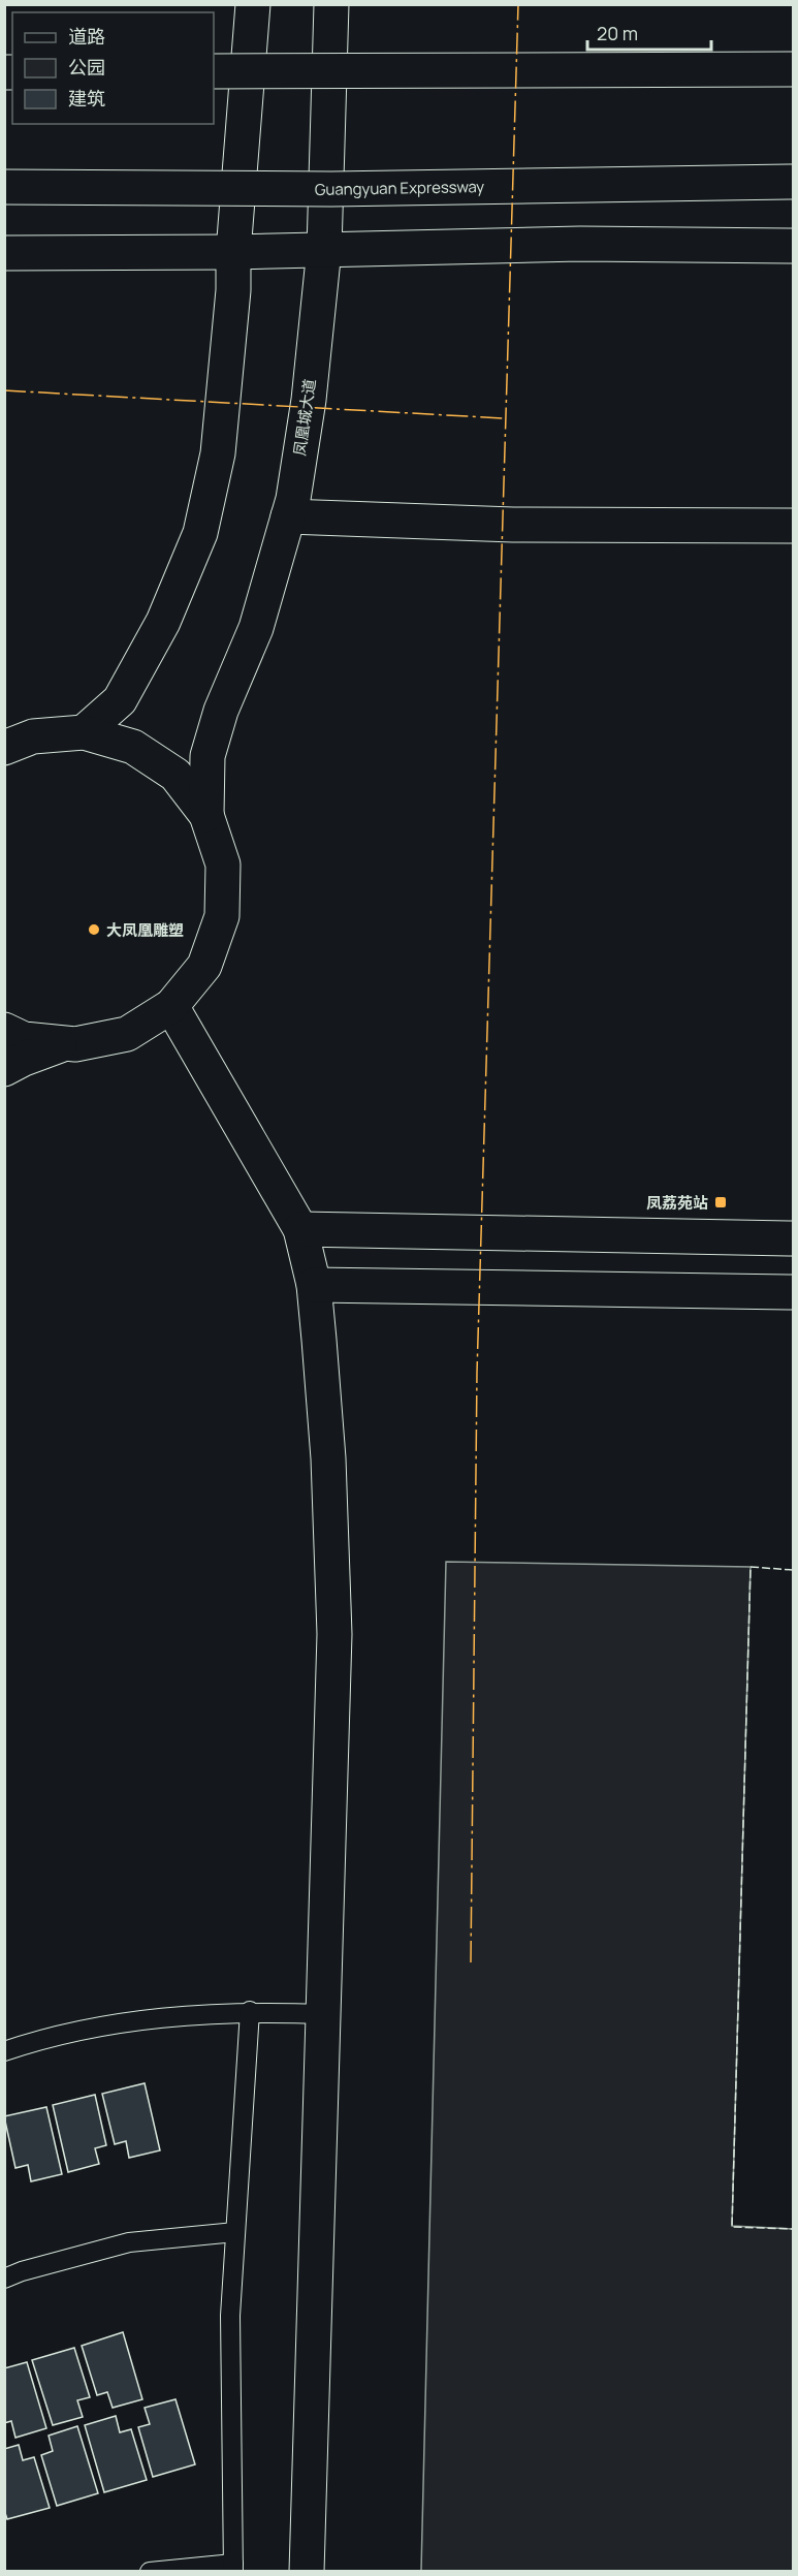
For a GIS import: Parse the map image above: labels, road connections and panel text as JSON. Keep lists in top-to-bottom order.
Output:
{
  "streets": {
    "main road": ["Guangyuan Expressway", "凤凰城大道"]
  },
  "places": {
    "other": ["大凤凰雕塑"],
    "transit": ["凤荔苑站"]
  },
  "legend": ["道路", "公园", "建筑"],
  "scale_bar": "20 m"
}
